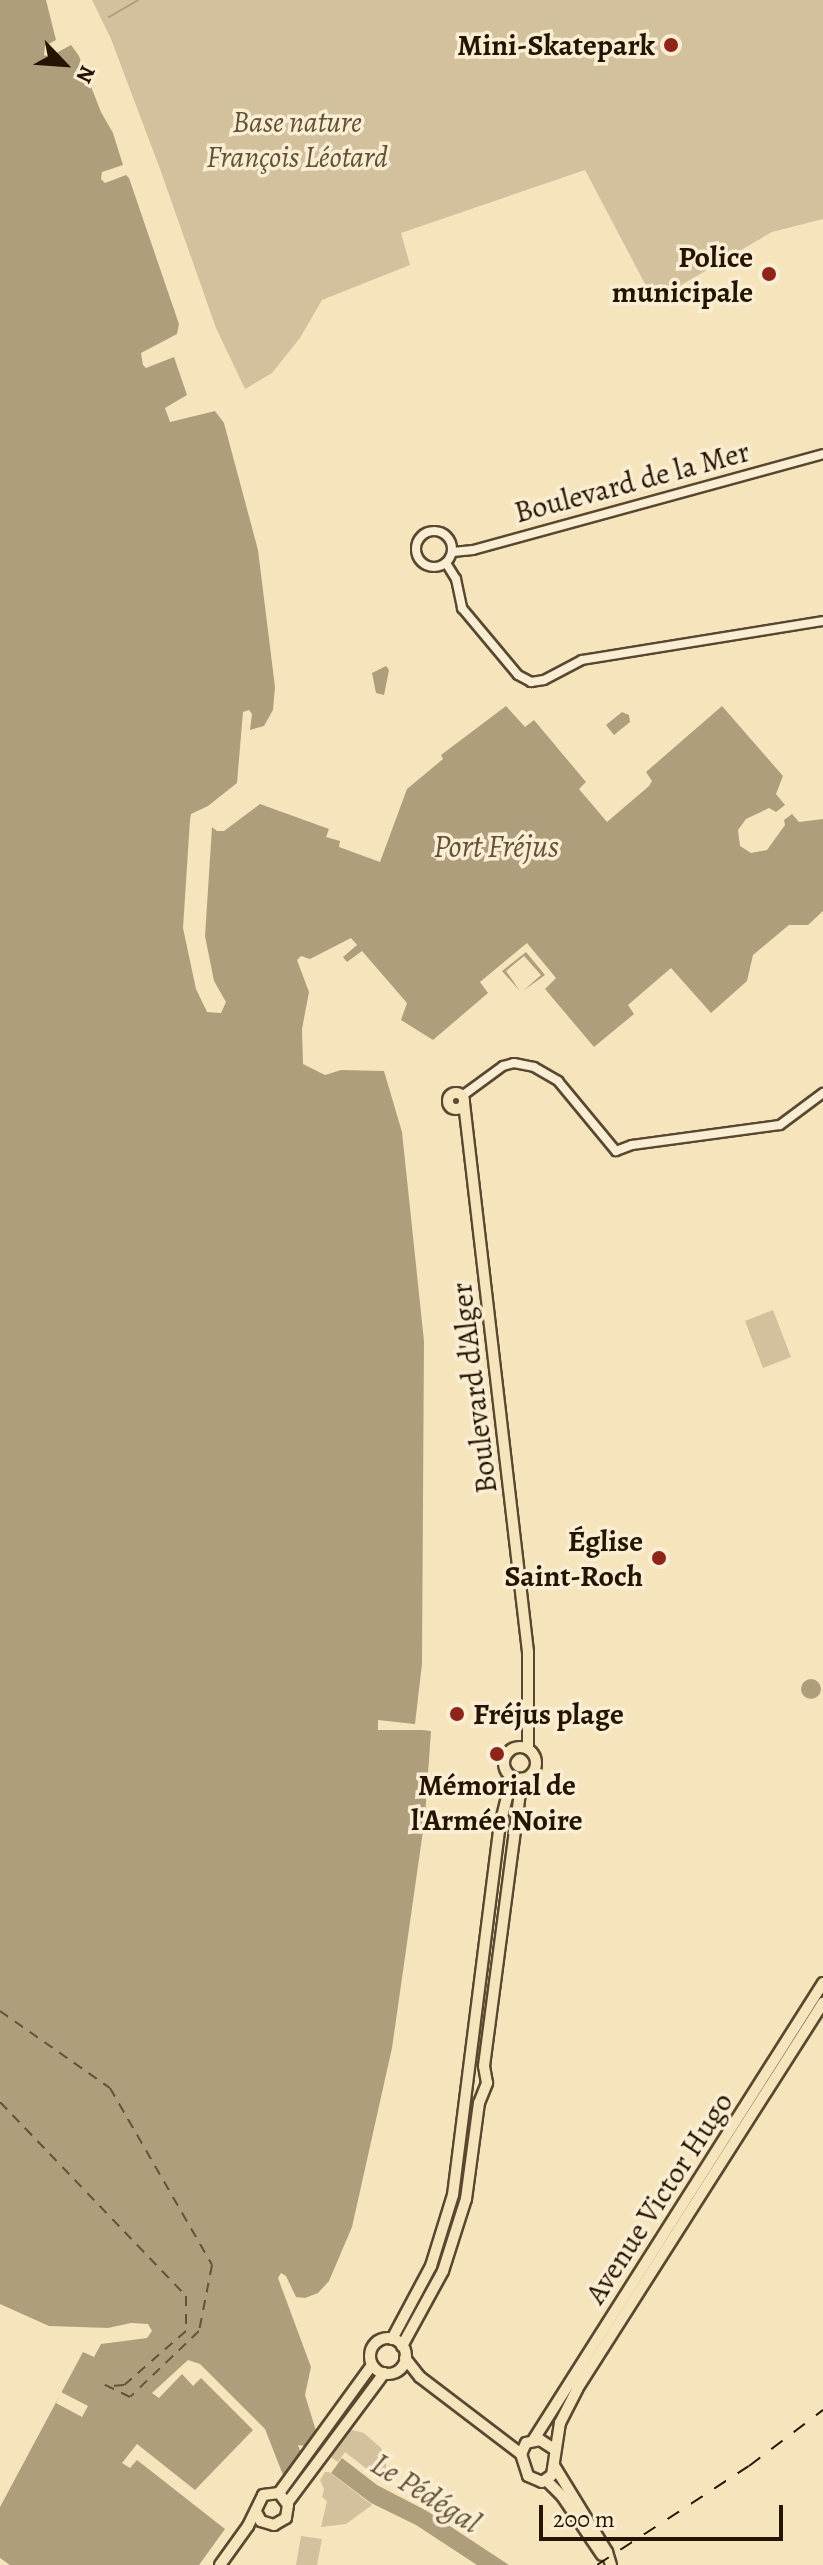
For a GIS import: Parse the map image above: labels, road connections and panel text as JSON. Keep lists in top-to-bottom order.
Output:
{
  "streets": {
    "main road": ["Boulevard d'Alger", "Avenue Victor Hugo"],
    "street": ["Boulevard de la Mer"]
  },
  "water": ["Port Fréjus", "Le Pédégal"],
  "parks": ["Base nature François Léotard"],
  "places": [
    "Mini-Skatepark",
    "Police municipale",
    "Église Saint-Roch",
    "Fréjus plage",
    "Mémorial de l'Armée Noire"
  ],
  "scale_bar": "200 m",
  "north": "bottom right"
}
